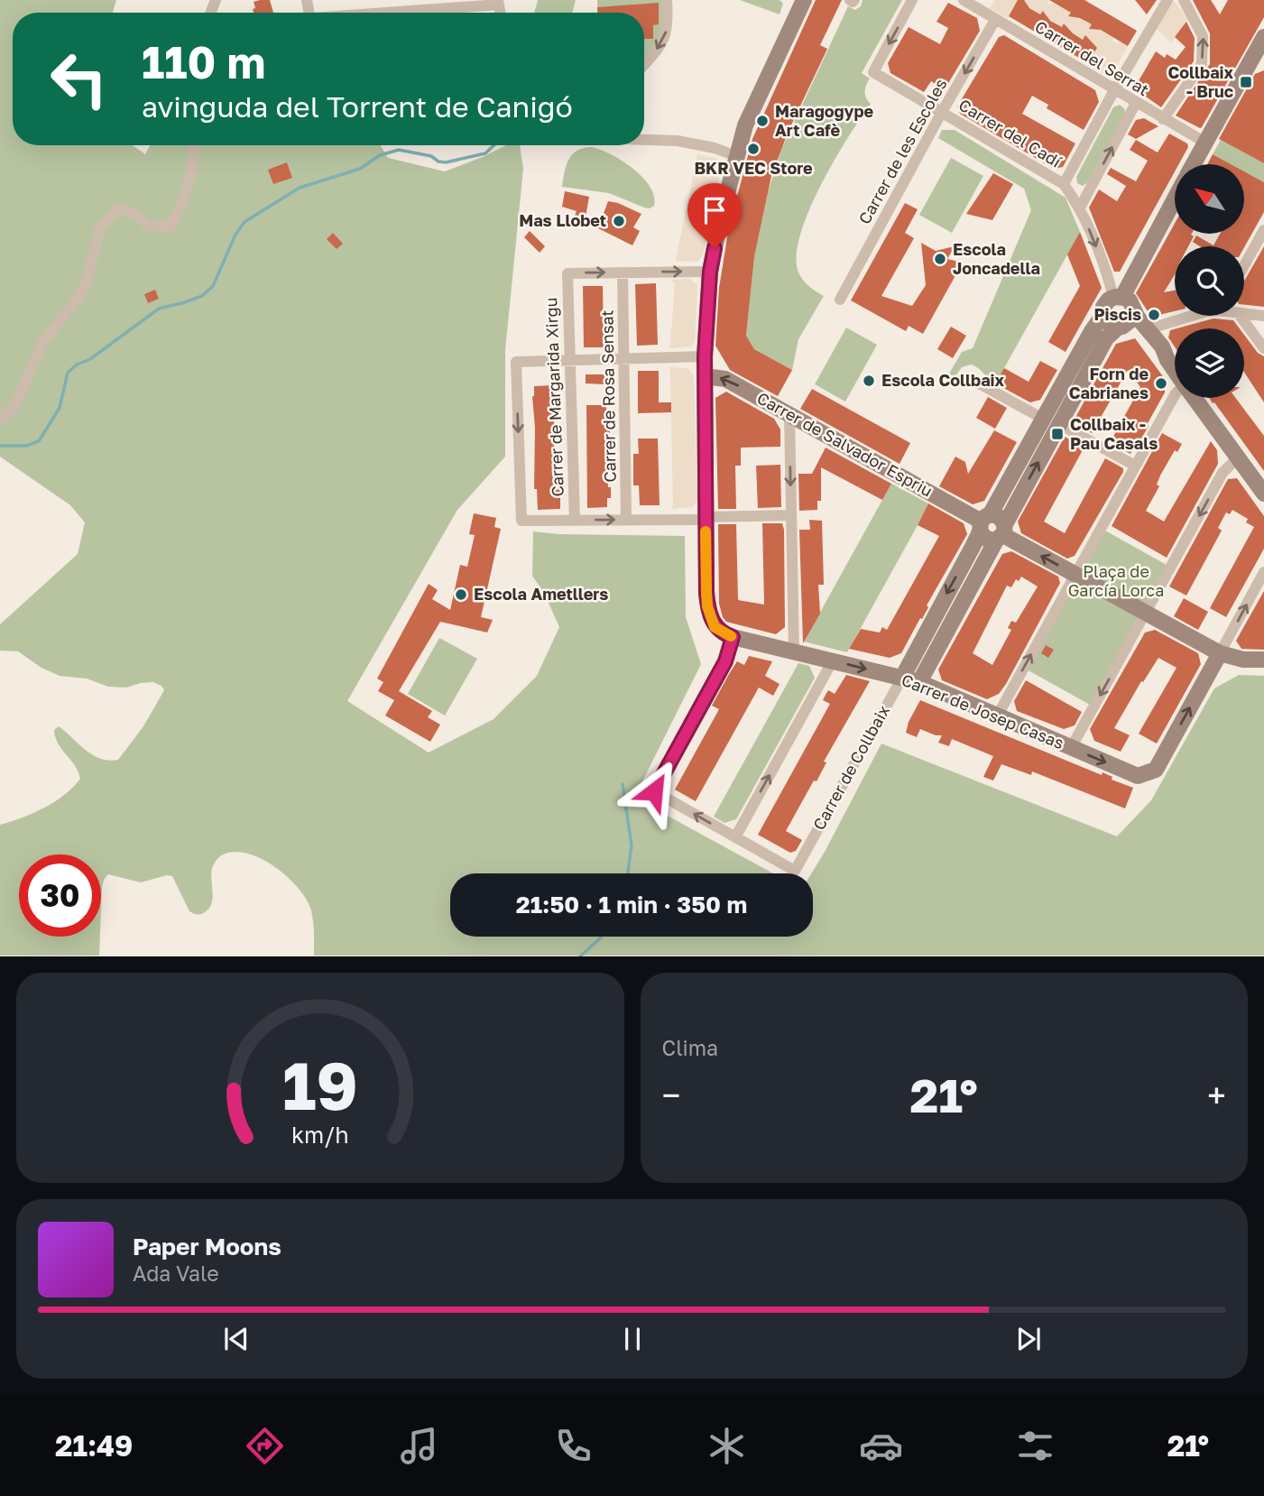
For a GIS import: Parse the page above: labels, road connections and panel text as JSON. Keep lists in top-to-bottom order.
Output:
{
  "streets": {
    "street": [
      "Carrer del Serrat",
      "Carrer del Cadí",
      "Carrer de les Escoles",
      "Carrer de Rosa Sensat",
      "Carrer de Margarida Xirgu",
      "Carrer de Salvador Espriu",
      "Carrer de Josep Casas",
      "Carrer de Collbaix"
    ]
  },
  "crossings": [
    ["Carrer del Serrat", "Carrer de les Escoles"],
    ["Carrer del Cadí", "Carrer de les Escoles"],
    ["Carrer de Rosa Sensat", "Carrer de Margarida Xirgu"],
    ["Carrer de Salvador Espriu", "Carrer de Collbaix"],
    ["Carrer de Josep Casas", "Carrer de Collbaix"]
  ],
  "parks": ["Plaça de García Lorca"],
  "places": {
    "transit": ["Collbaix - Bruc", "Collbaix - Pau Casals"],
    "other": [
      "Maragogype Art Cafè",
      "BKR VEC Store",
      "Mas Llobet",
      "Escola Joncadella",
      "Piscis",
      "Escola Collbaix",
      "Forn de Cabrianes",
      "Escola Ametllers"
    ]
  },
  "north": "top left",
  "page": {
    "turn": ["110 m", "avinguda del Torrent de Canigó"],
    "limit": "30",
    "trip": "21:50 · 1 min · 350 m",
    "tile": "Clima",
    "heat": ["−", "21°", "+"],
    "song": ["Paper Moons", "Ada Vale"],
    "tabs": ["21:49", "21°"],
    "gauge": ["19", "km/h"]
  }
}
